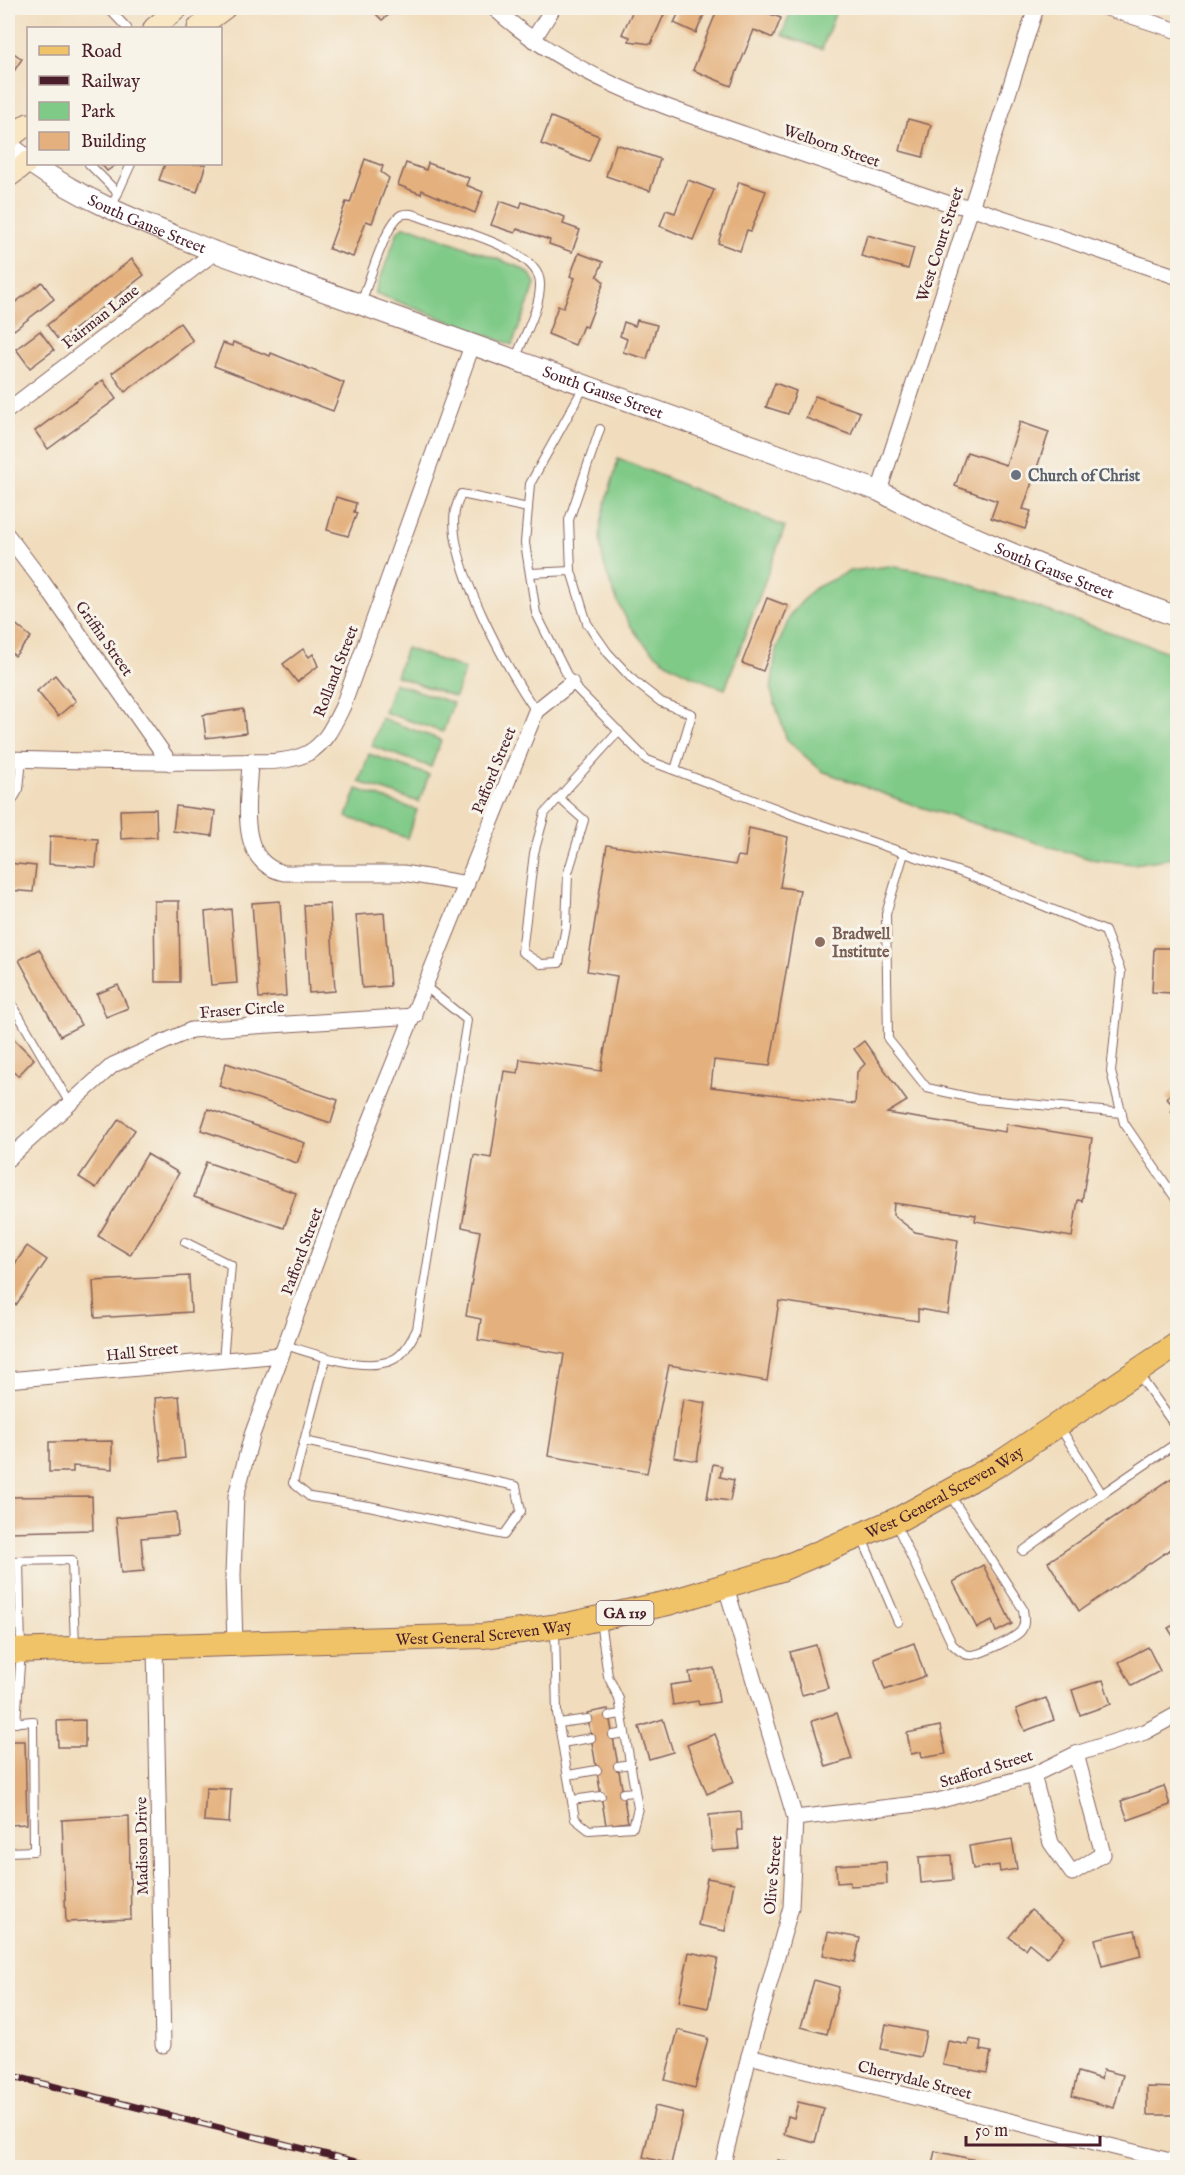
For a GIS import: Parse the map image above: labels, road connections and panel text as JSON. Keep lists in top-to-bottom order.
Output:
{
  "streets": {
    "main road": ["West General Screven Way", "GA 119"],
    "street": [
      "Welborn Street",
      "South Gause Street",
      "West Court Street",
      "Fairman Lane",
      "Griffin Street",
      "Rolland Street",
      "Pafford Street",
      "Fraser Circle",
      "Hall Street",
      "Stafford Street",
      "Madison Drive",
      "Olive Street",
      "Cherrydale Street"
    ]
  },
  "crossings": [
    ["Welborn Street", "West Court Street"],
    ["South Gause Street", "West Court Street"],
    ["South Gause Street", "Fairman Lane"],
    ["South Gause Street", "Rolland Street"],
    ["Griffin Street", "Rolland Street"],
    ["Pafford Street", "Fraser Circle"],
    ["Pafford Street", "Hall Street"],
    ["Pafford Street", "West General Screven Way"],
    ["West General Screven Way", "Madison Drive"],
    ["West General Screven Way", "Olive Street"],
    ["Stafford Street", "Olive Street"],
    ["Olive Street", "Cherrydale Street"]
  ],
  "places": ["Church of Christ", "Bradwell Institute"],
  "legend": [
    "Road",
    "Railway",
    "Park",
    "Building"
  ],
  "scale_bar": "50 m"
}
